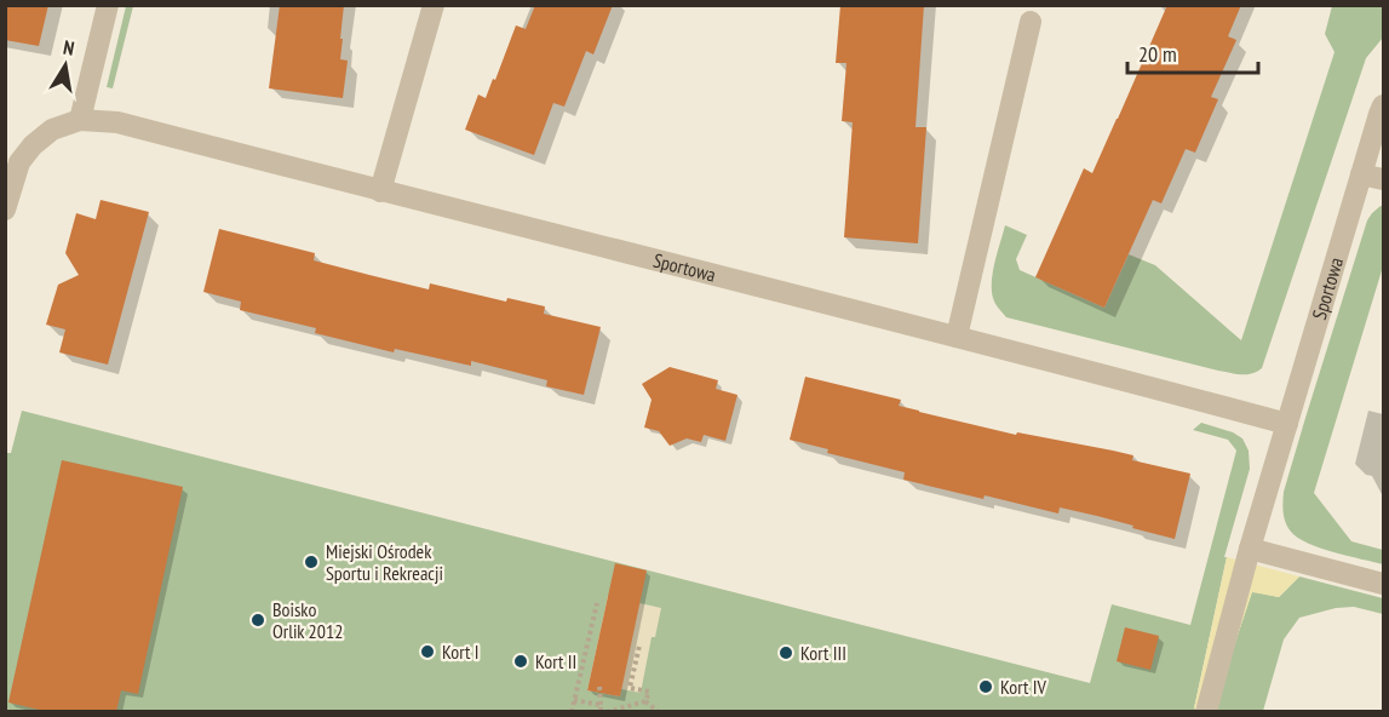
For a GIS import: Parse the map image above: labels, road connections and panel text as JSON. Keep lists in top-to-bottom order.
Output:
{
  "streets": {
    "street": ["Sportowa"]
  },
  "places": [
    "Miejski Ośrodek Sportu i Rekreacji",
    "Boisko Orlik 2012",
    "Kort I",
    "Kort III",
    "Kort II",
    "Kort IV"
  ],
  "scale_bar": "20 m",
  "north": "top"
}
